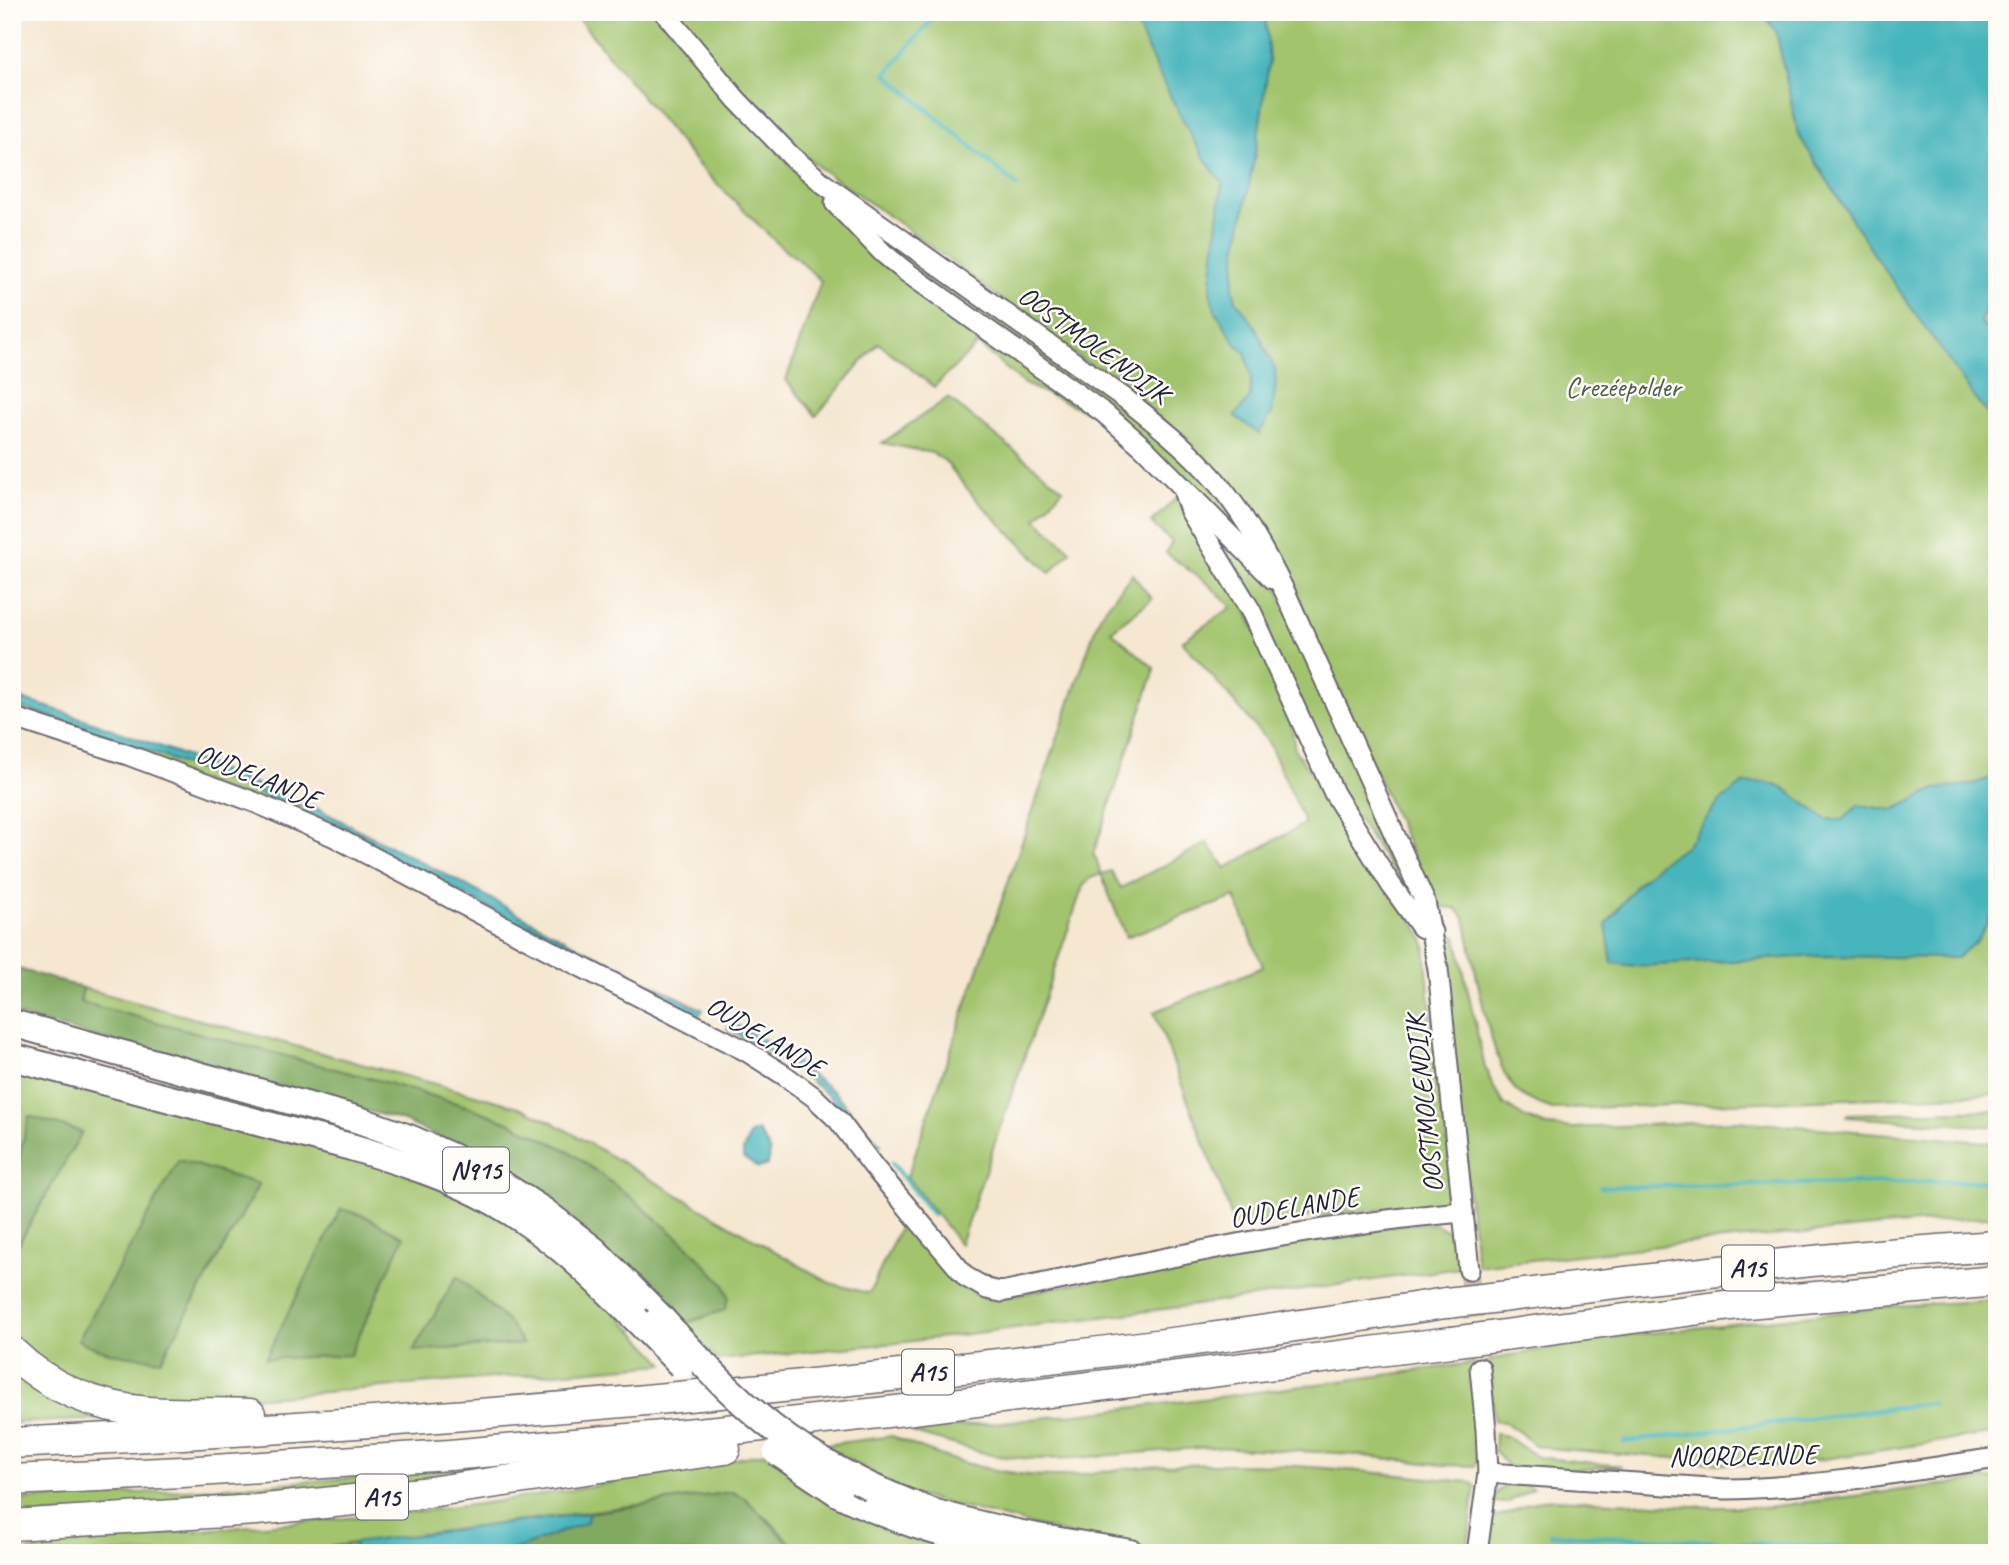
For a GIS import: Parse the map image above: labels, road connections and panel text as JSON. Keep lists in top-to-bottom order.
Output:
{
  "streets": {
    "highway": ["A15"],
    "main road": ["N915"],
    "street": ["OOSTMOLENDIJK", "OUDELANDE", "NOORDEINDE"]
  },
  "crossings": [
    ["OOSTMOLENDIJK", "OUDELANDE"]
  ],
  "parks": ["Crezéepolder"]
}
